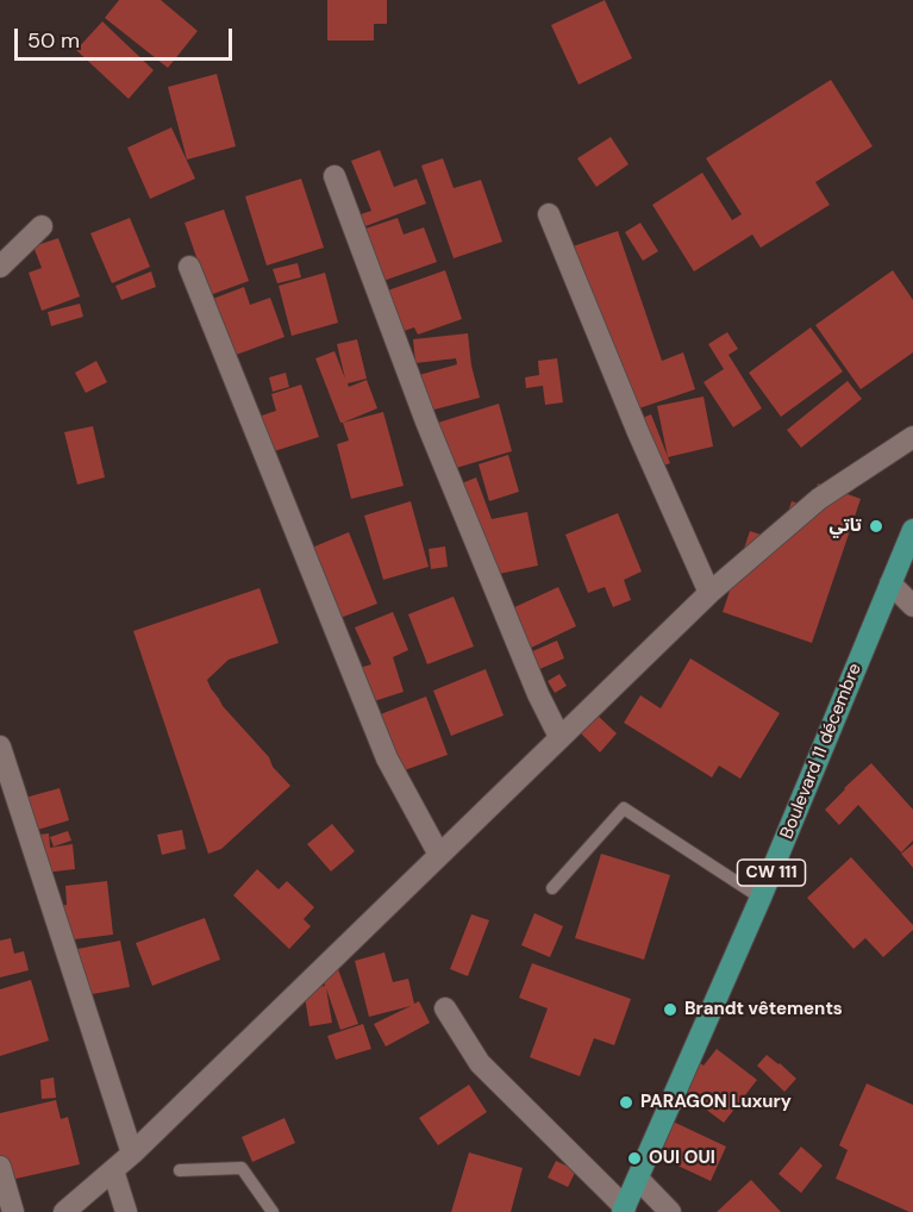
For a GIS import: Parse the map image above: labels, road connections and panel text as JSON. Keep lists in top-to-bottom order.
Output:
{
  "streets": {
    "main road": ["Boulevard 11 décembre", "CW 111"]
  },
  "places": [
    "تاتي",
    "Brandt vêtements",
    "PARAGON Luxury",
    "OUI OUI"
  ],
  "scale_bar": "50 m"
}
